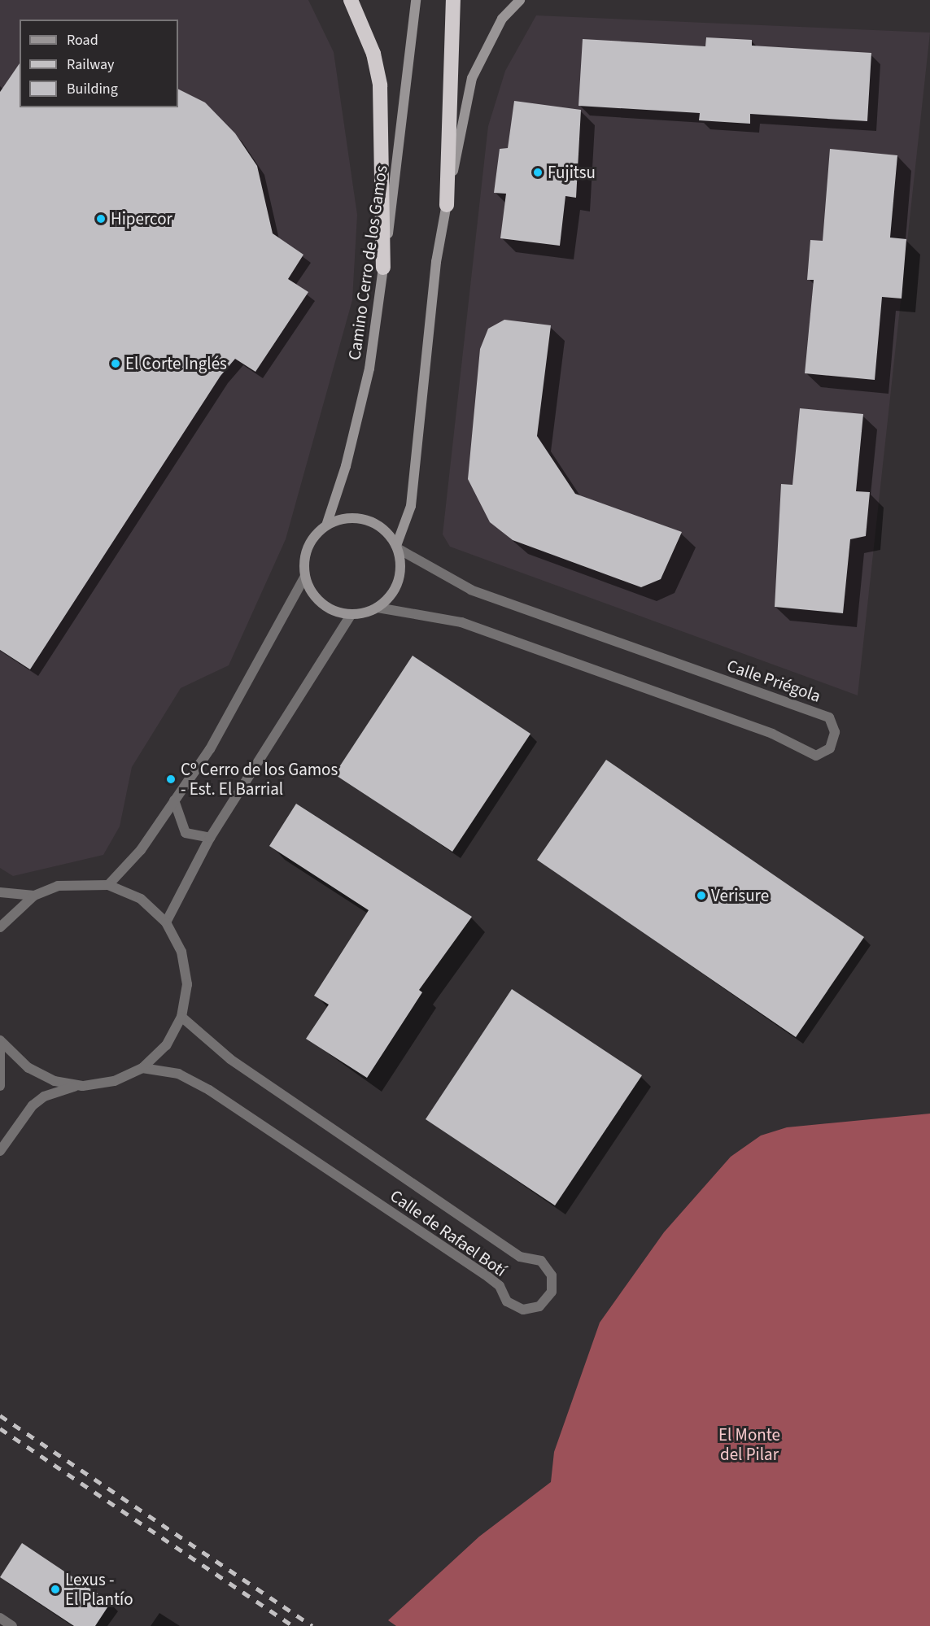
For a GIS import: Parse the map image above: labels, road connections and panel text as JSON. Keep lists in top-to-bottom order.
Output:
{
  "streets": {
    "main road": ["Camino Cerro de los Gamos"],
    "street": ["Calle Priégola", "Calle de Rafael Botí"]
  },
  "crossings": [
    ["Camino Cerro de los Gamos", "Calle Priégola"]
  ],
  "parks": ["El Monte del Pilar"],
  "places": [
    "Fujitsu",
    "Hipercor",
    "El Corte Inglés",
    "Cº Cerro de los Gamos - Est. El Barrial",
    "Verisure",
    "Lexus - El Plantío"
  ],
  "legend": ["Road", "Railway", "Building"]
}
